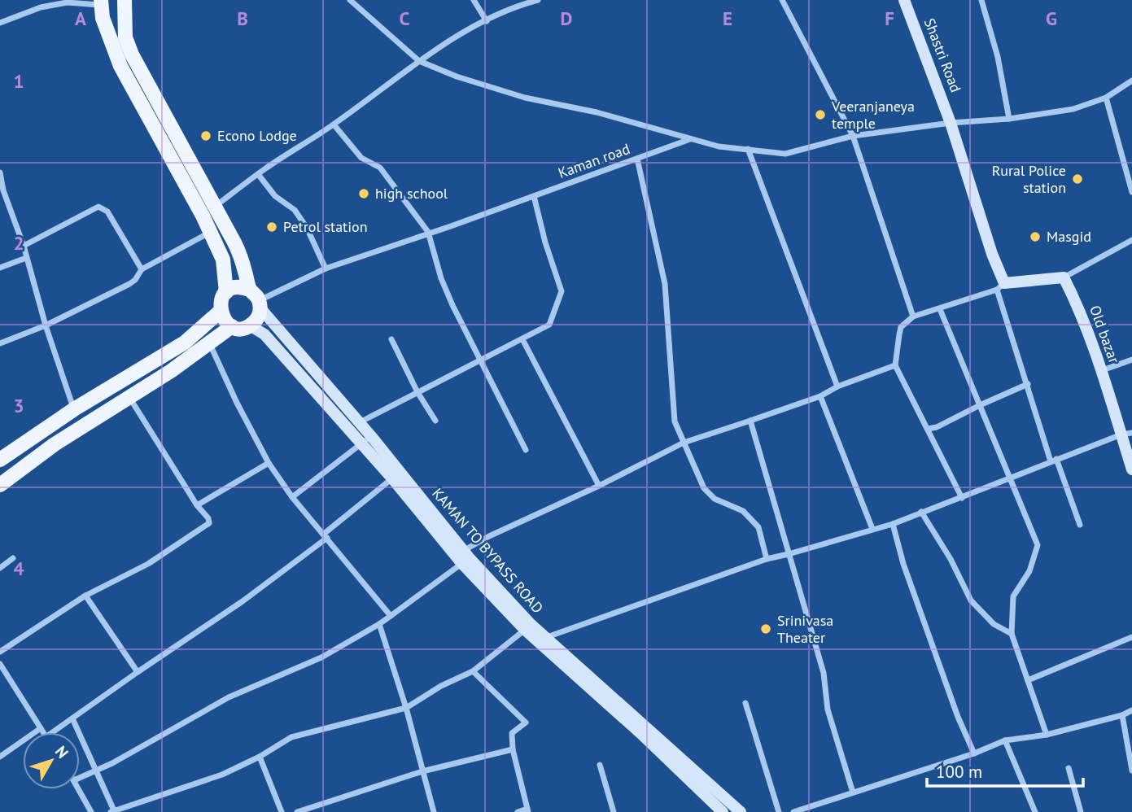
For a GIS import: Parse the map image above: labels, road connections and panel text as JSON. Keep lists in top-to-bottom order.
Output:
{
  "streets": {
    "street": [
      "Shastri Road",
      "Kaman road",
      "Old bazar",
      "KAMAN TO BYPASS ROAD"
    ]
  },
  "crossings": [
    ["Kaman road", "KAMAN TO BYPASS ROAD"]
  ],
  "places": [
    "Veeranjaneya temple",
    "Econo Lodge",
    "Rural Police station",
    "high school",
    "Petrol station",
    "Masgid",
    "Srinivasa Theater"
  ],
  "scale_bar": "100 m",
  "north": "top right",
  "grid": {
    "columns": [
      "A",
      "B",
      "C",
      "D",
      "E",
      "F",
      "G"
    ],
    "rows": [
      "1",
      "2",
      "3",
      "4"
    ]
  }
}
